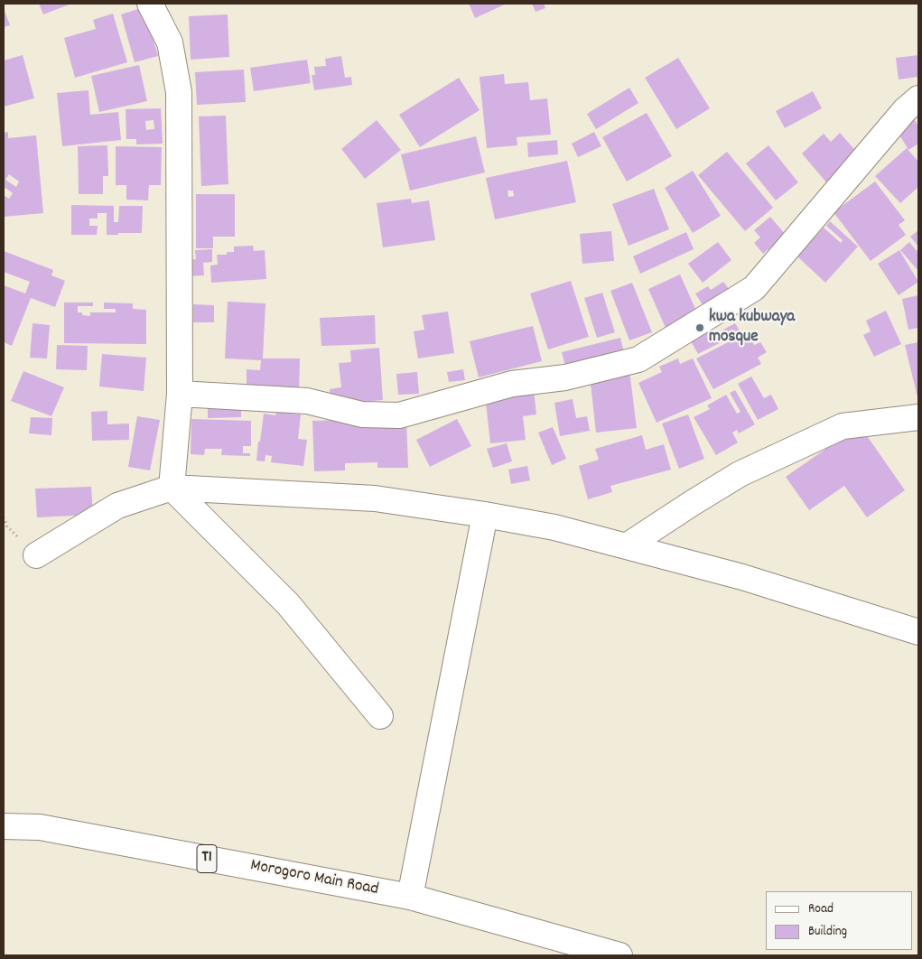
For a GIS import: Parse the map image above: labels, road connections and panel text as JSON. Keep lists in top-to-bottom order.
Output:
{
  "streets": {
    "main road": ["T1", "Morogoro Main Road"]
  },
  "places": ["kwa kubwaya mosque"],
  "legend": ["Road", "Building"]
}
